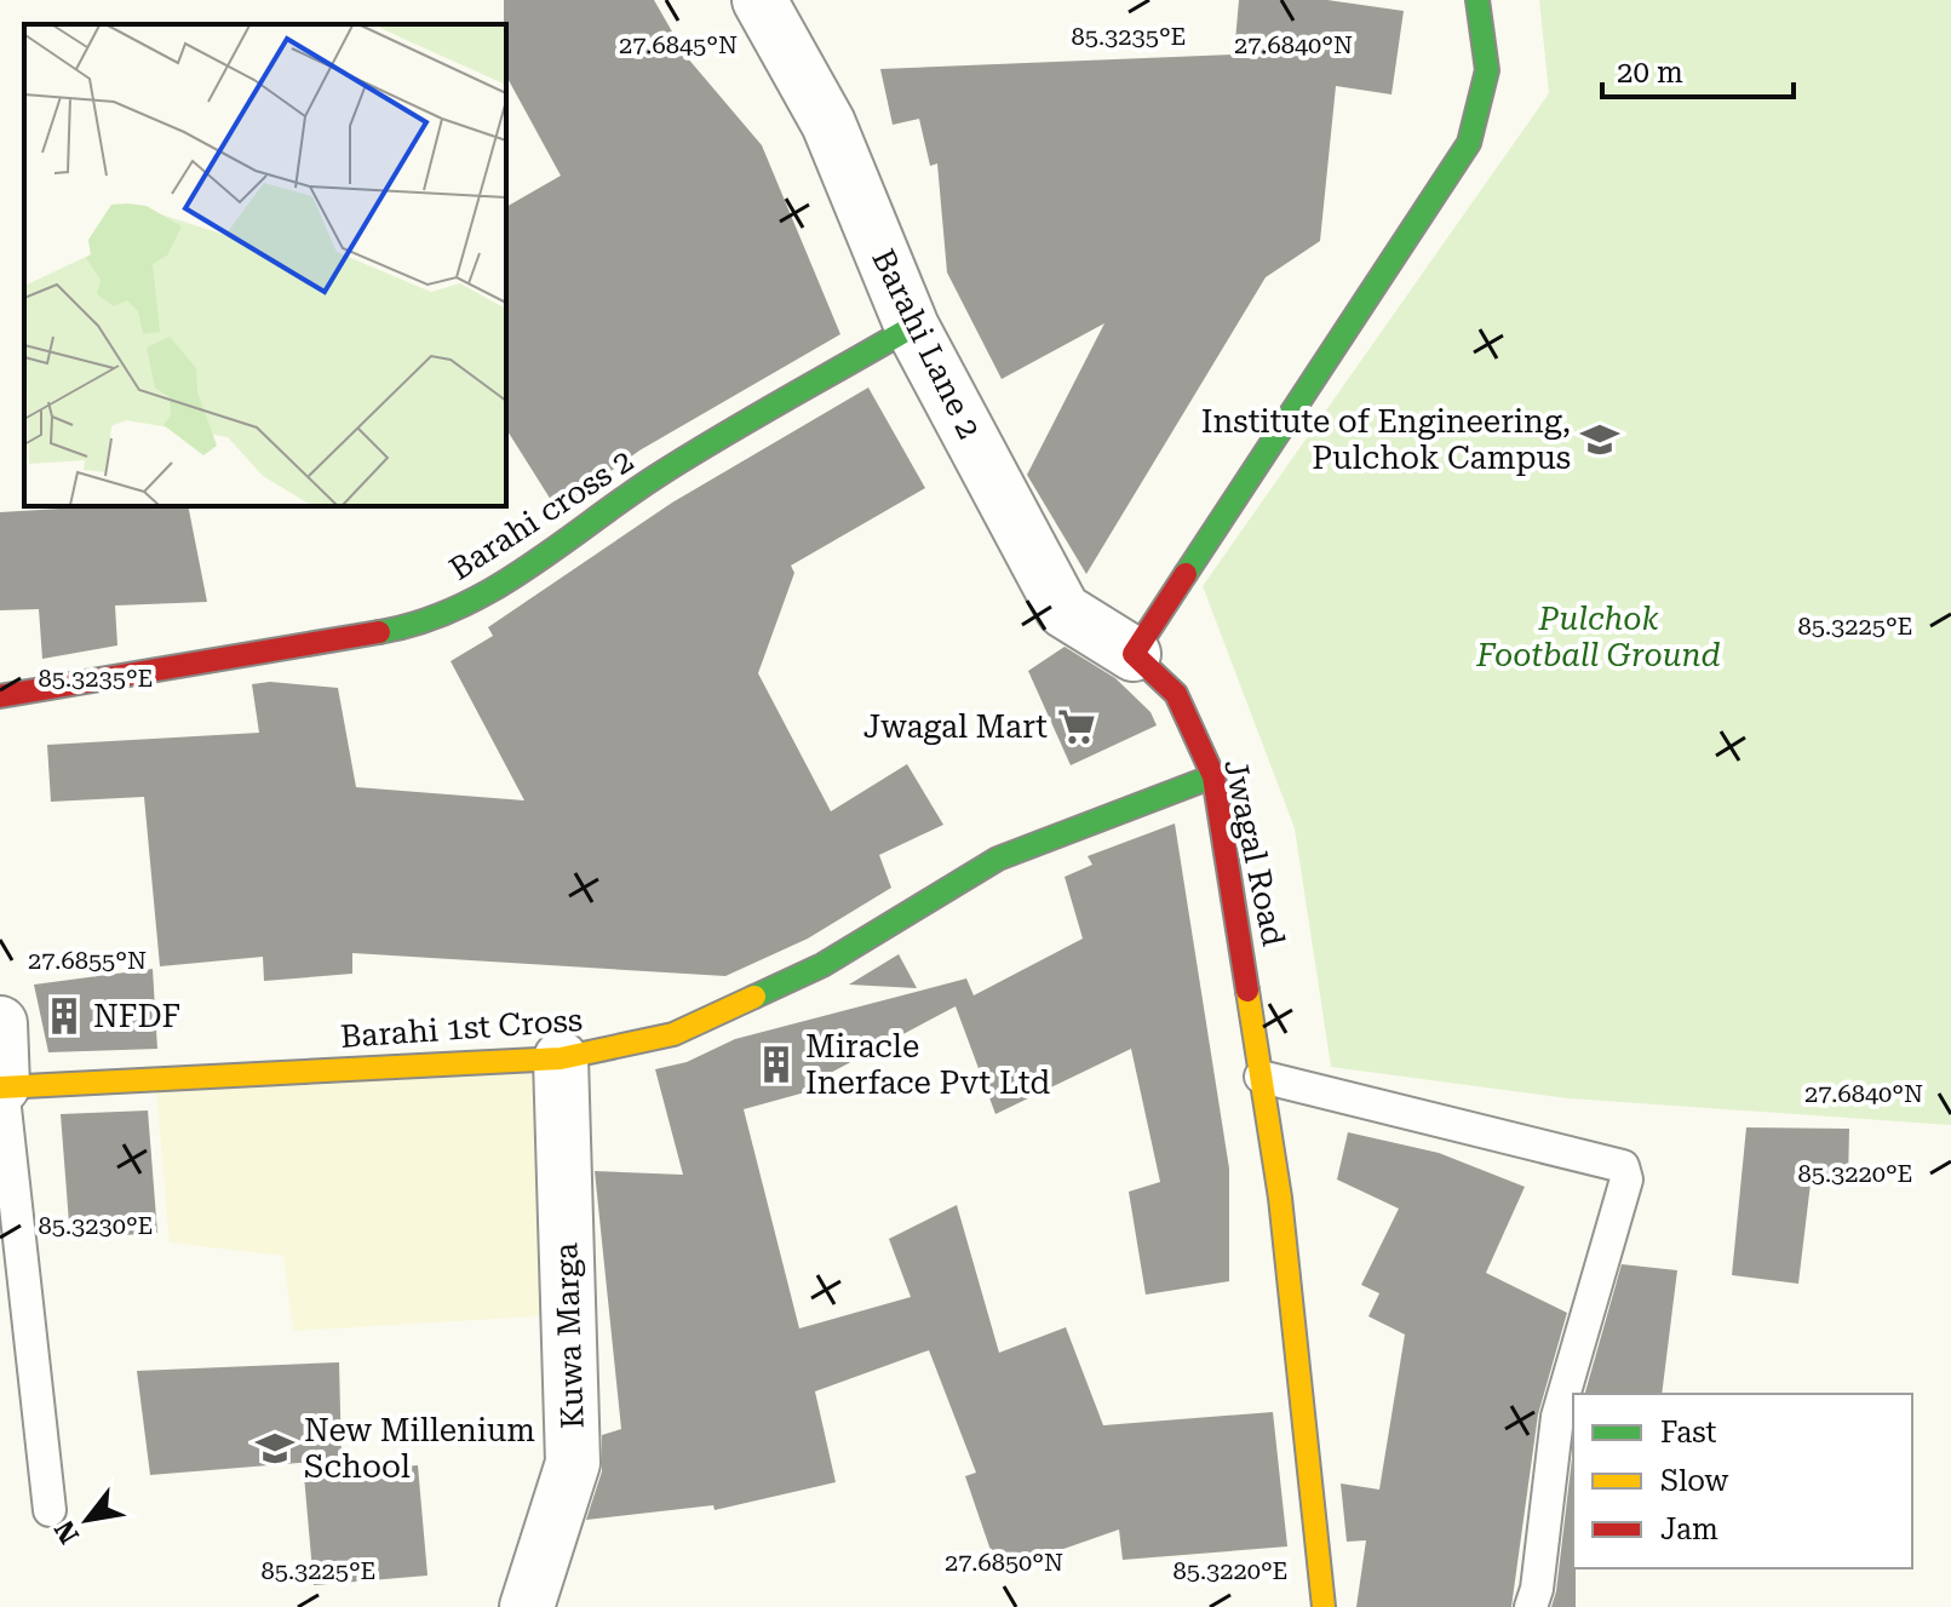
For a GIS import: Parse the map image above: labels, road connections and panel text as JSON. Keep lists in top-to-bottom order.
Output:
{
  "streets": {
    "street": [
      "Barahi Lane 2",
      "Barahi cross 2",
      "Jwagal Road",
      "Barahi 1st Cross",
      "Kuwa Marga"
    ]
  },
  "crossings": [
    ["Barahi Lane 2", "Barahi cross 2"],
    ["Barahi Lane 2", "Jwagal Road"],
    ["Jwagal Road", "Barahi 1st Cross"],
    ["Barahi 1st Cross", "Kuwa Marga"]
  ],
  "parks": ["Pulchok Football Ground"],
  "places": {
    "school or university": ["Institute of Engineering, Pulchok Campus", "New Millenium School"],
    "supermarket": ["Jwagal Mart"],
    "building": ["NFDF", "Miracle Inerface Pvt Ltd"]
  },
  "legend": ["Fast", "Slow", "Jam"],
  "scale_bar": "20 m",
  "north": "bottom left",
  "coordinates": [
    "85.3235°E",
    "27.6845°N",
    "27.6840°N",
    "85.3225°E",
    "27.6855°N",
    "85.3220°E",
    "85.3230°E",
    "27.6850°N"
  ]
}
